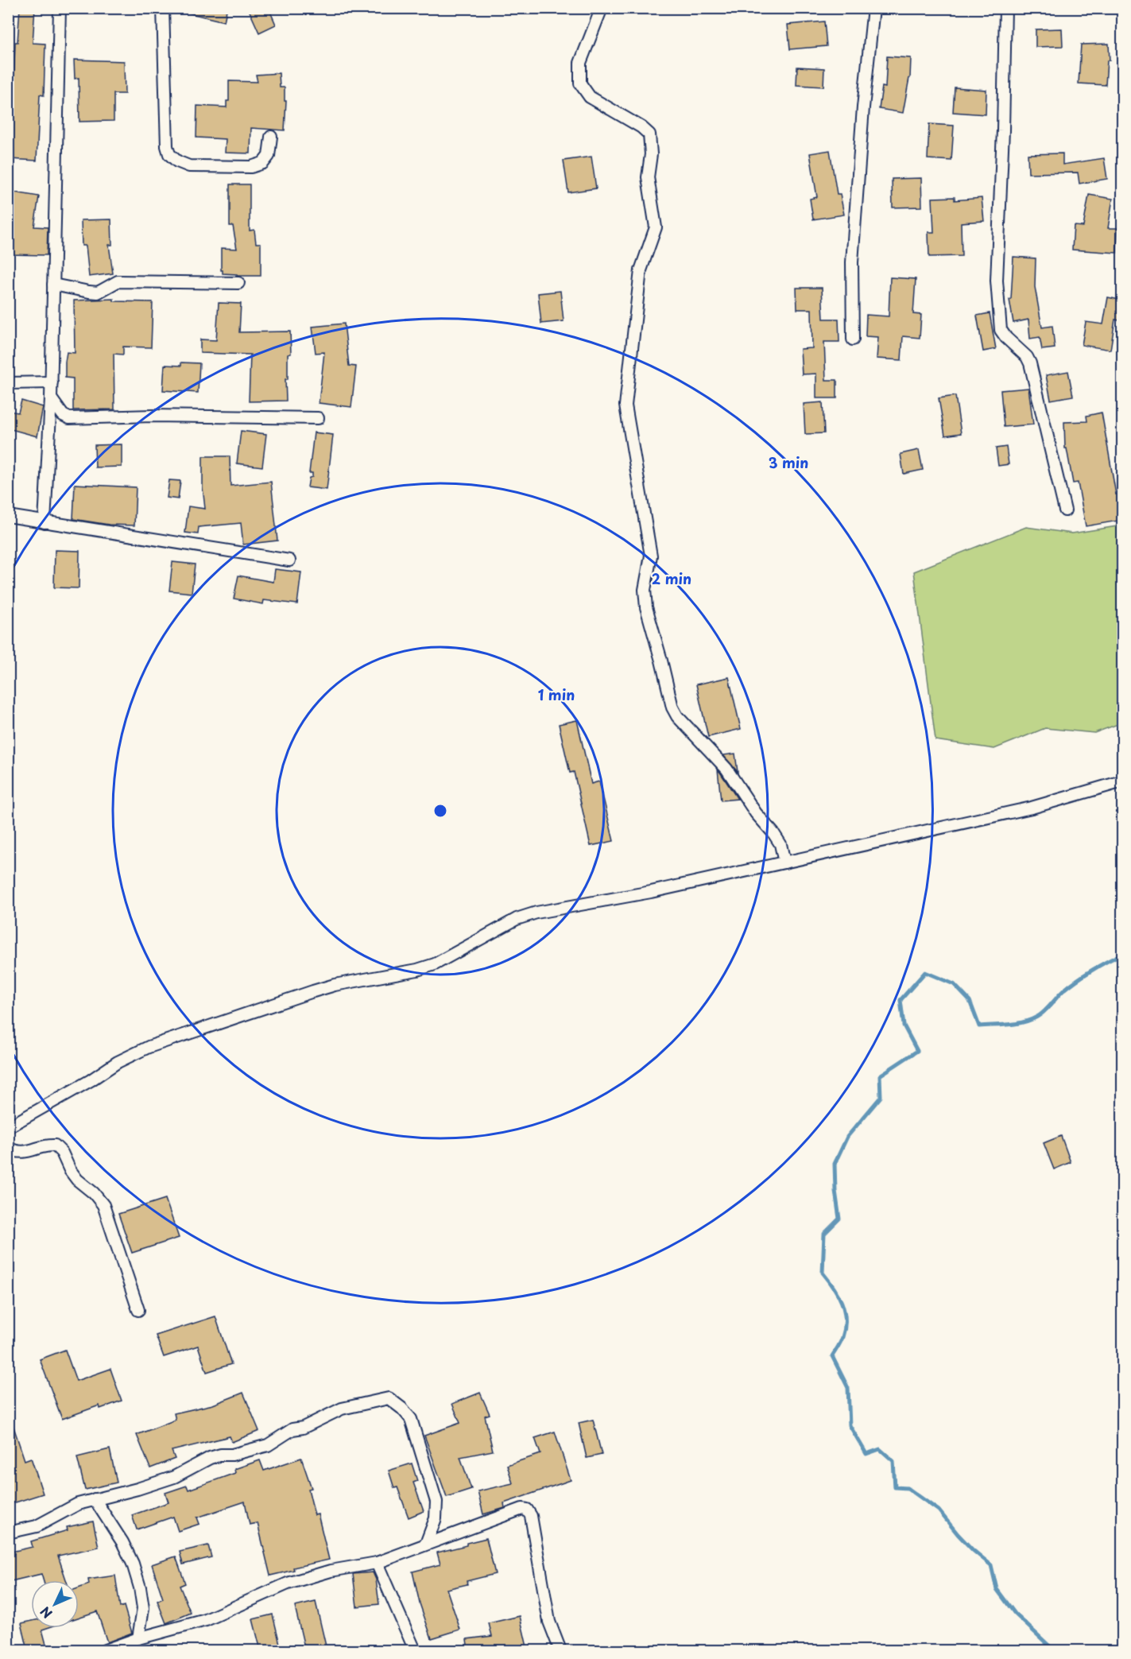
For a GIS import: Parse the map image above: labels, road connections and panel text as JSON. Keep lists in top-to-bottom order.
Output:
{
  "north": "bottom left",
  "rings": ["3 min", "2 min", "1 min"]
}
